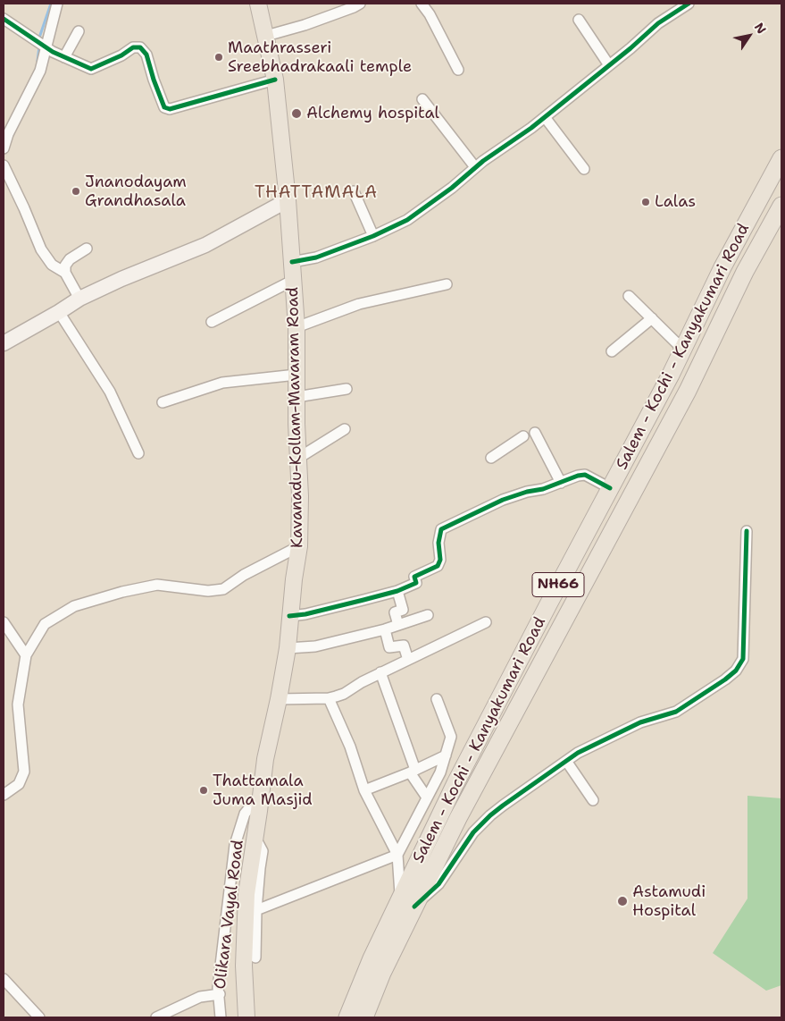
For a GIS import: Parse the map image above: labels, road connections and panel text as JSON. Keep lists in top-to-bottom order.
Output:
{
  "streets": {
    "highway": ["Salem - Kochi - Kanyakumari Road", "NH66"],
    "main road": ["Kavanadu-Kollam-Mavaram Road"],
    "street": ["Olikara Vayal Road"]
  },
  "crossings": [
    ["Kavanadu-Kollam-Mavaram Road", "Olikara Vayal Road"]
  ],
  "districts": ["THATTAMALA"],
  "places": [
    "Maathrasseri Sreebhadrakaali temple",
    "Alchemy hospital",
    "Jnanodayam Grandhasala",
    "Lalas",
    "Thattamala Juma Masjid",
    "Astamudi Hospital"
  ],
  "north": "top right"
}
